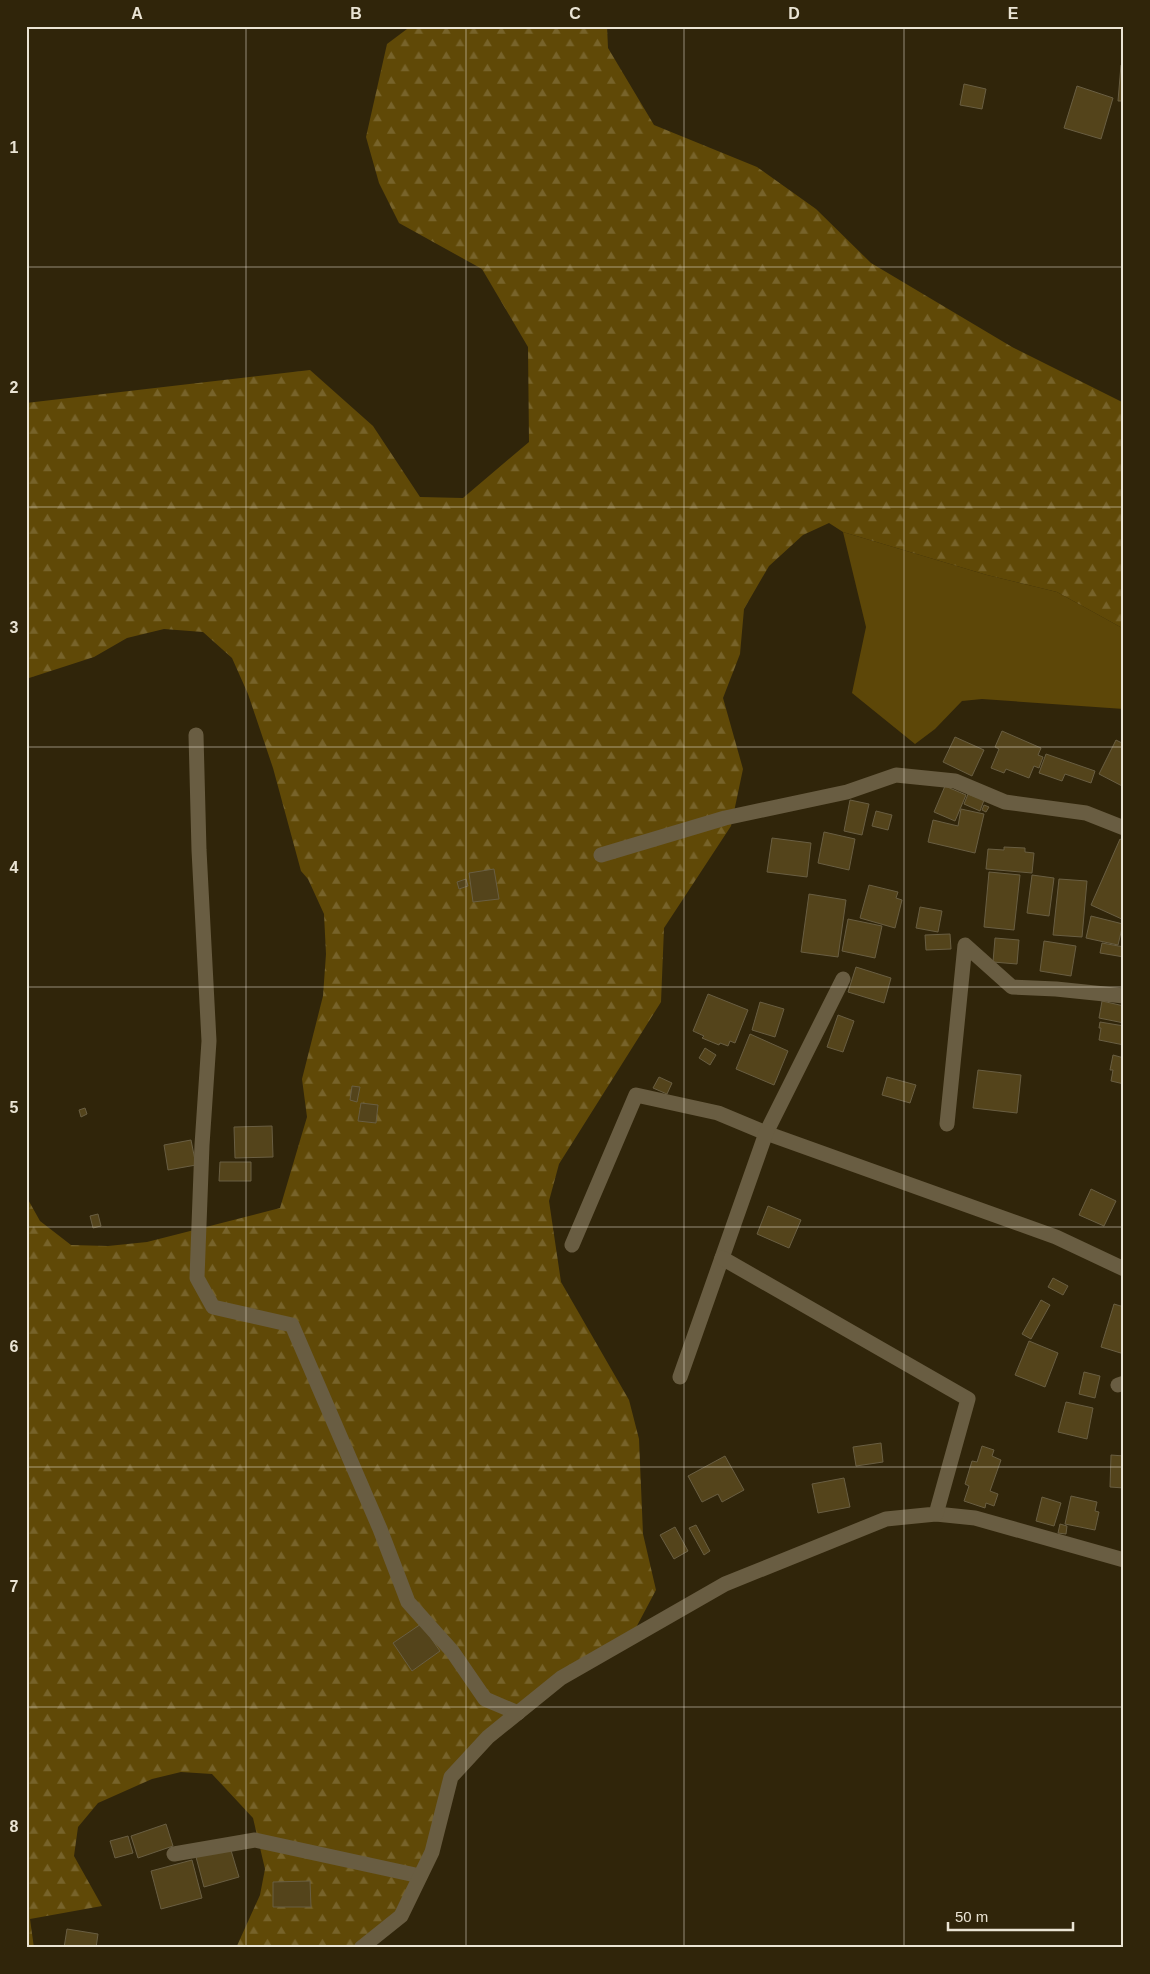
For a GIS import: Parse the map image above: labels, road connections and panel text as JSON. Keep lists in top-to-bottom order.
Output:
{
  "scale_bar": "50 m",
  "grid": {
    "columns": [
      "A",
      "B",
      "C",
      "D",
      "E"
    ],
    "rows": [
      "1",
      "2",
      "3",
      "4",
      "5",
      "6",
      "7",
      "8"
    ]
  }
}
